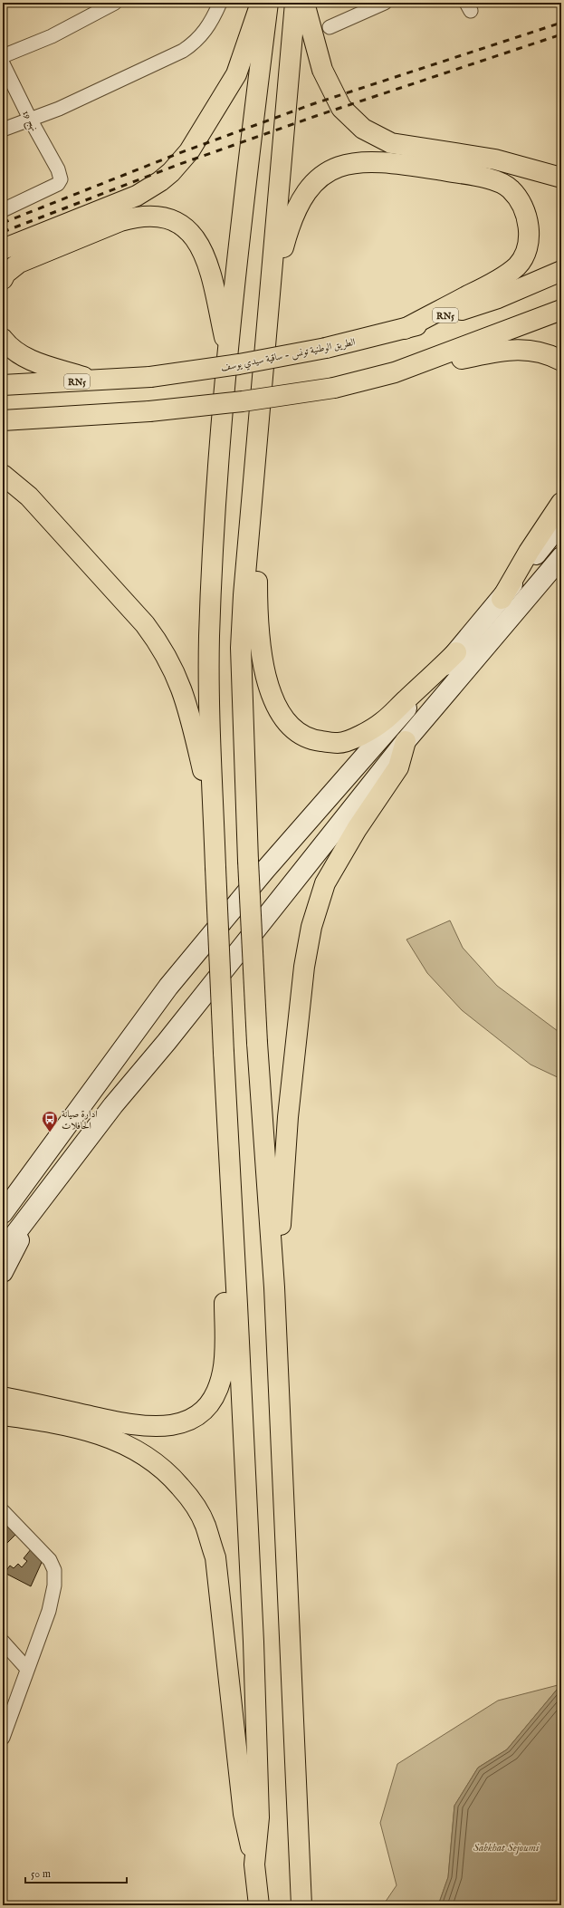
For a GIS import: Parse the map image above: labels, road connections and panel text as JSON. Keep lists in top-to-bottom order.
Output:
{
  "streets": {
    "highway": ["RN5", "الطريق الوطنية تونس - ساقية سيدي يوسف"],
    "street": ["نهج 19"]
  },
  "water": ["Sabkhat Sejoumi"],
  "places": {
    "bus stop": ["ادارة صيانة الحافلات"]
  },
  "scale_bar": "50 m"
}
